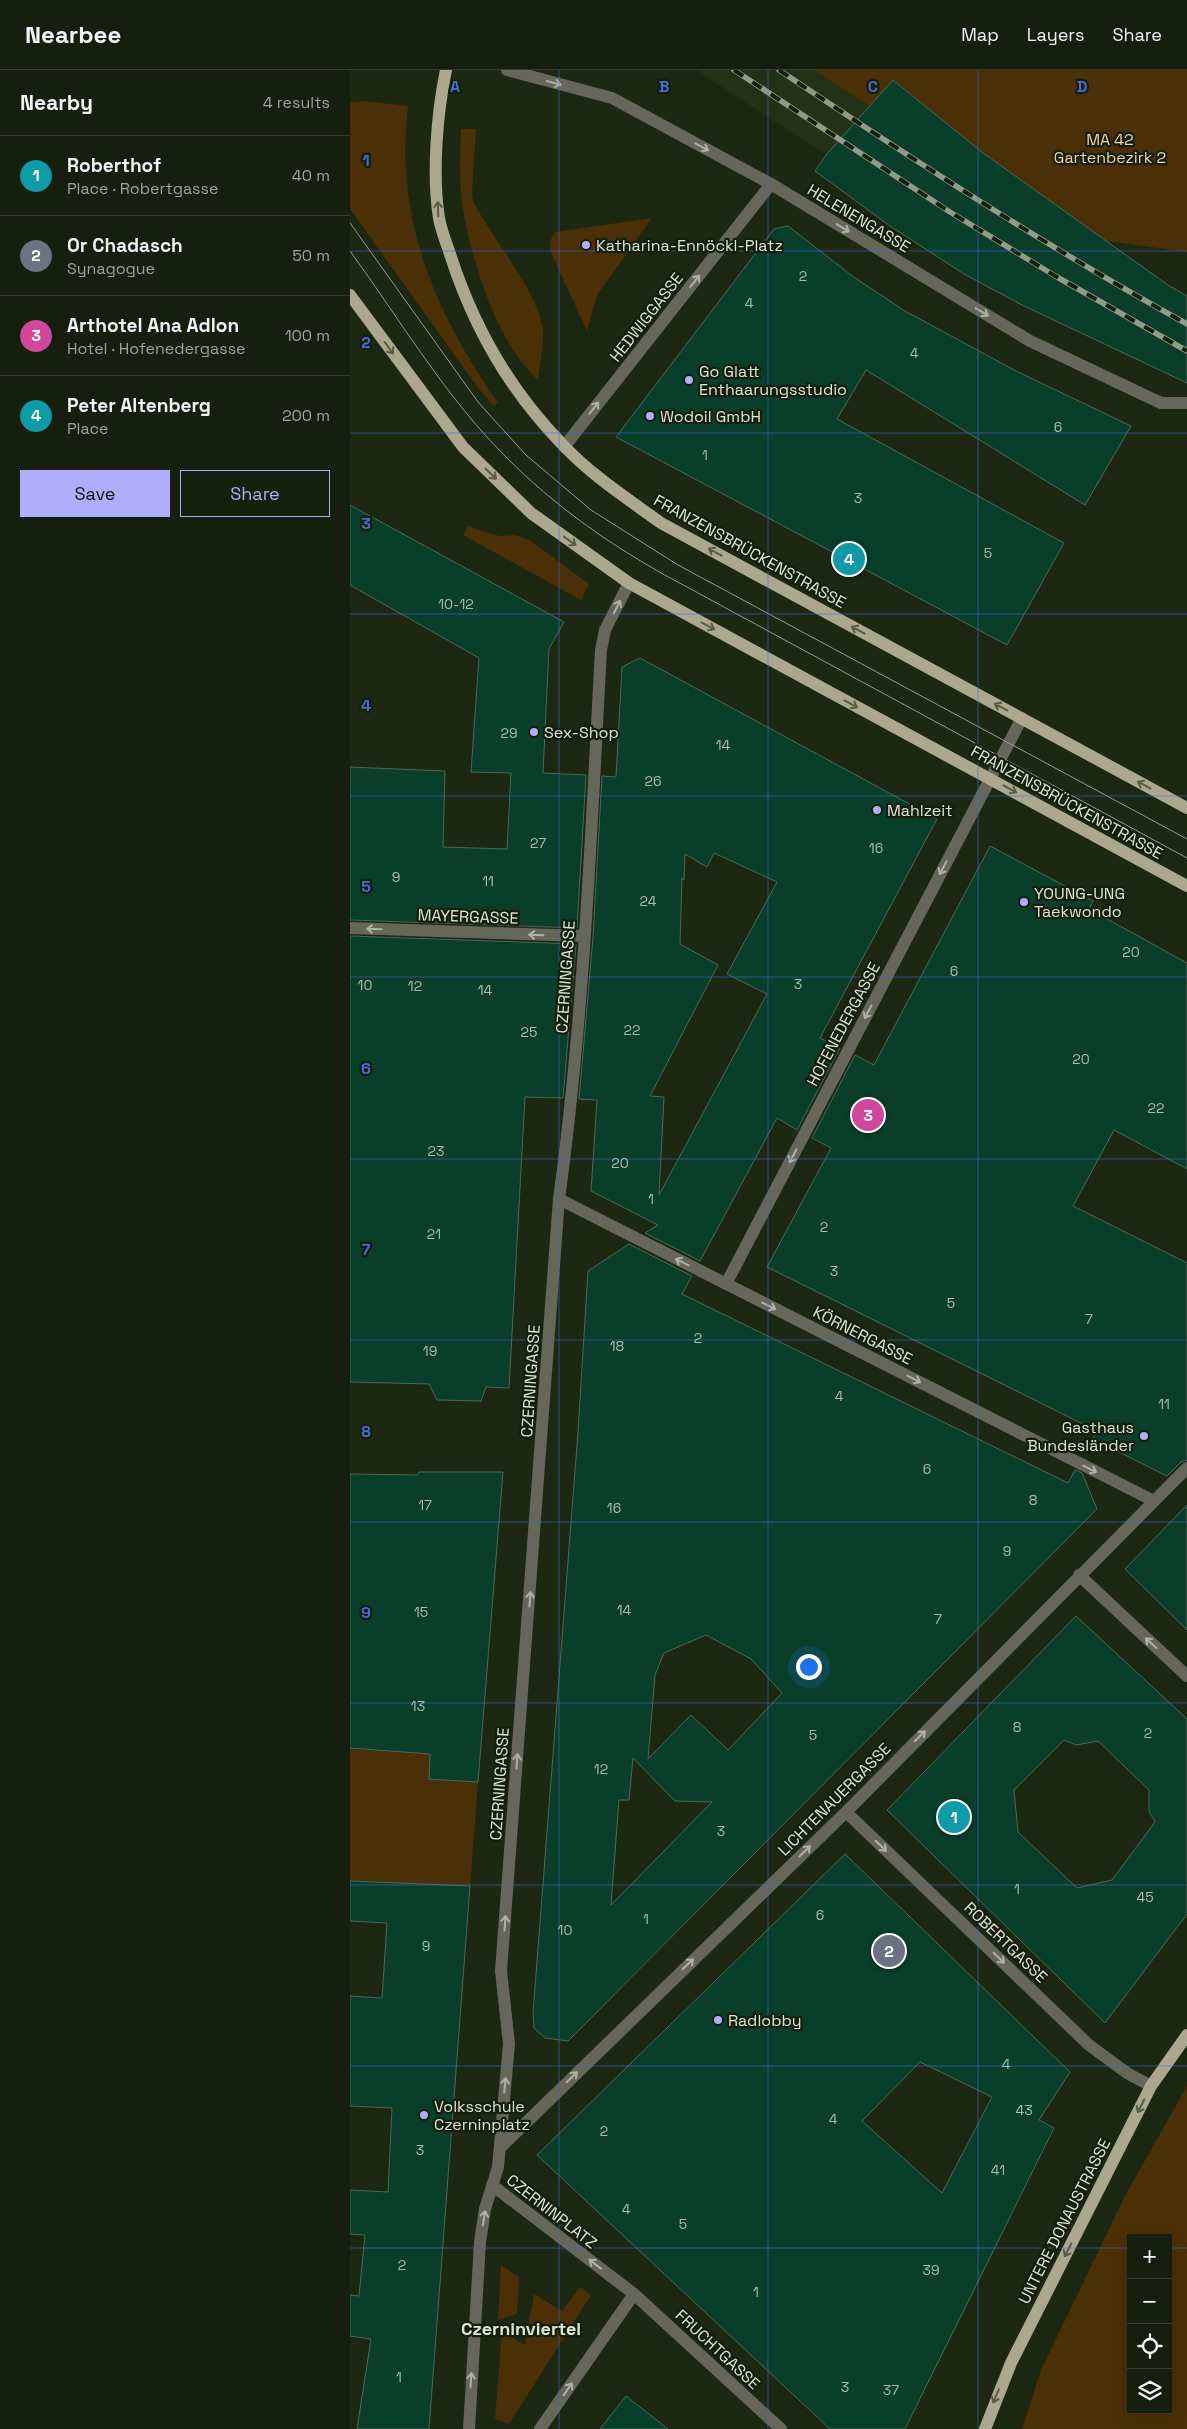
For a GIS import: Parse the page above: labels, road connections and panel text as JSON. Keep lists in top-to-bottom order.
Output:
{
  "streets": {
    "main road": ["FRANZENSBRÜCKENSTRASSE", "UNTERE DONAUSTRASSE"],
    "street": [
      "HELENENGASSE",
      "HEDWIGGASSE",
      "MAYERGASSE",
      "CZERNINGASSE",
      "HOFENEDERGASSE",
      "KÖRNERGASSE",
      "LICHTENAUERGASSE",
      "ROBERTGASSE",
      "CZERNINPLATZ",
      "FRUCHTGASSE"
    ]
  },
  "crossings": [
    ["HELENENGASSE", "HEDWIGGASSE"],
    ["HEDWIGGASSE", "FRANZENSBRÜCKENSTRASSE"],
    ["FRANZENSBRÜCKENSTRASSE", "CZERNINGASSE"],
    ["FRANZENSBRÜCKENSTRASSE", "HOFENEDERGASSE"],
    ["MAYERGASSE", "CZERNINGASSE"],
    ["CZERNINGASSE", "KÖRNERGASSE"],
    ["CZERNINGASSE", "LICHTENAUERGASSE"],
    ["CZERNINGASSE", "CZERNINPLATZ"],
    ["HOFENEDERGASSE", "KÖRNERGASSE"],
    ["KÖRNERGASSE", "LICHTENAUERGASSE"],
    ["LICHTENAUERGASSE", "ROBERTGASSE"],
    ["ROBERTGASSE", "UNTERE DONAUSTRASSE"],
    ["CZERNINPLATZ", "FRUCHTGASSE"]
  ],
  "one_way": [
    "HELENENGASSE",
    "HEDWIGGASSE",
    "MAYERGASSE",
    "CZERNINGASSE",
    "HOFENEDERGASSE",
    "LICHTENAUERGASSE",
    "ROBERTGASSE",
    "CZERNINPLATZ",
    "UNTERE DONAUSTRASSE"
  ],
  "districts": ["Czerninviertel"],
  "parks": ["MA 42 Gartenbezirk 2"],
  "places": [
    "Katharina-Ennöckl-Platz",
    "Go Glatt Enthaarungsstudio",
    "Wodoil GmbH",
    "Sex-Shop",
    "Mahlzeit",
    "YOUNG-UNG Taekwondo",
    "Gasthaus Bundesländer",
    "Radlobby",
    "Volksschule Czerninplatz"
  ],
  "house_numbers": [
    "2",
    "4",
    "4",
    "6",
    "1",
    "3",
    "5",
    "10-12",
    "29",
    "14",
    "26",
    "27",
    "16",
    "9",
    "11",
    "24",
    "20",
    "6",
    "3",
    "10",
    "12",
    "14",
    "22",
    "25",
    "20",
    "22",
    "23",
    "20",
    "1",
    "2",
    "21",
    "3",
    "5",
    "7",
    "2",
    "18",
    "19",
    "4",
    "11",
    "6",
    "8",
    "17",
    "16",
    "9",
    "14",
    "15",
    "7",
    "13",
    "8",
    "2",
    "5",
    "12",
    "3",
    "1",
    "45",
    "6",
    "1",
    "10",
    "9",
    "4",
    "43",
    "4",
    "2",
    "3",
    "41",
    "4",
    "5",
    "2",
    "39",
    "1",
    "1",
    "3",
    "37"
  ],
  "page": {
    "header": "Nearbee",
    "nav": ["Map", "Layers", "Share"],
    "heading": ["Nearby", "4 results"],
    "list": [
      {
        "mark": "1",
        "name": "Roberthof",
        "note": "Place · Robertgasse",
        "value": "40 m"
      },
      {
        "mark": "2",
        "name": "Or Chadasch",
        "note": "Synagogue",
        "value": "50 m"
      },
      {
        "mark": "3",
        "name": "Arthotel Ana Adlon",
        "note": "Hotel · Hofenedergasse",
        "value": "100 m"
      },
      {
        "mark": "4",
        "name": "Peter Altenberg",
        "note": "Place",
        "value": "200 m"
      }
    ],
    "buttons": ["Save", "Share"],
    "pins": [
      "4",
      "3",
      "1",
      "2"
    ],
    "map_buttons": ["+", "−"]
  },
  "grid": {
    "columns": [
      "A",
      "B",
      "C",
      "D"
    ],
    "rows": [
      "1",
      "2",
      "3",
      "4",
      "5",
      "6",
      "7",
      "8",
      "9"
    ]
  }
}
